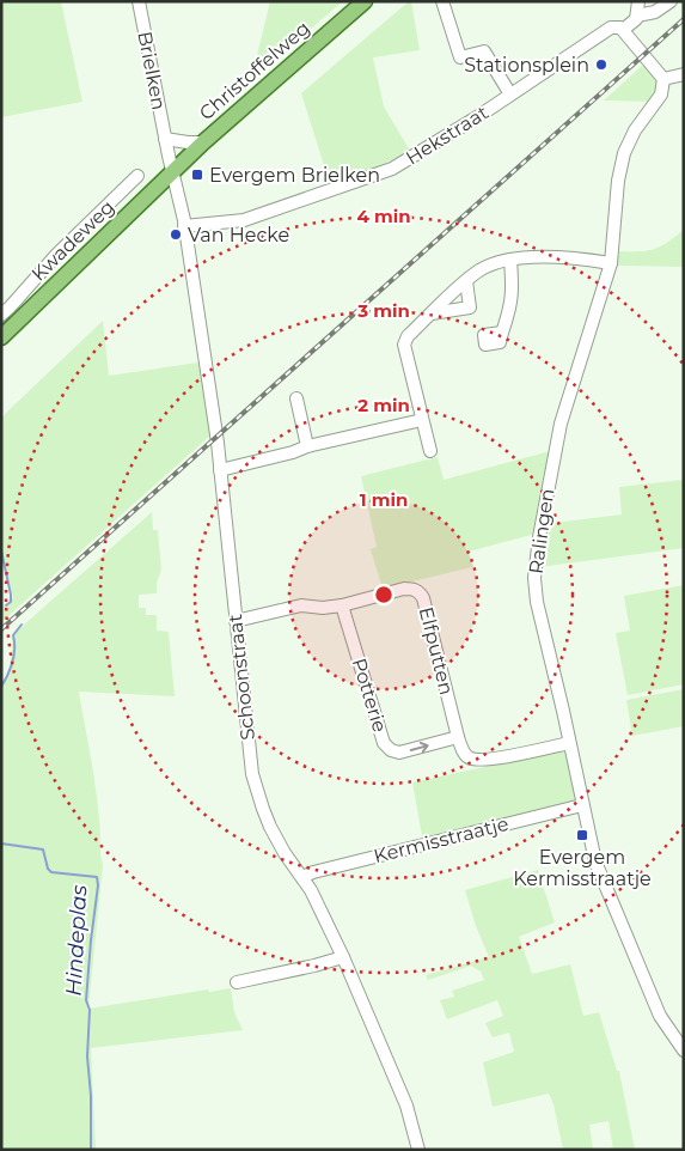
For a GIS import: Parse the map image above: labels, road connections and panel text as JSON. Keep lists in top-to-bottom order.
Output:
{
  "streets": {
    "main road": ["Christoffelweg", "Kwadeweg"],
    "street": [
      "Brielken",
      "Hekstraat",
      "Ralingen",
      "Elfputten",
      "Schoonstraat",
      "Potterie",
      "Kermisstraatje"
    ]
  },
  "crossings": [
    ["Brielken", "Christoffelweg"],
    ["Brielken", "Kwadeweg"],
    ["Brielken", "Schoonstraat"],
    ["Christoffelweg", "Kwadeweg"],
    ["Christoffelweg", "Schoonstraat"],
    ["Hekstraat", "Schoonstraat"],
    ["Kwadeweg", "Schoonstraat"],
    ["Ralingen", "Elfputten"],
    ["Ralingen", "Kermisstraatje"],
    ["Elfputten", "Schoonstraat"],
    ["Elfputten", "Potterie"],
    ["Schoonstraat", "Kermisstraatje"]
  ],
  "water": ["Hindeplas"],
  "places": {
    "other": ["Stationsplein", "Van Hecke"],
    "transit": ["Evergem Brielken", "Evergem Kermisstraatje"]
  },
  "rings": [
    "4 min",
    "3 min",
    "2 min",
    "1 min"
  ]
}
